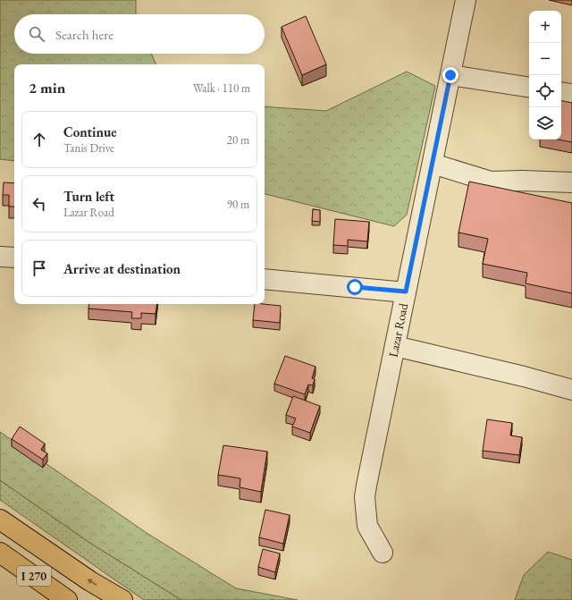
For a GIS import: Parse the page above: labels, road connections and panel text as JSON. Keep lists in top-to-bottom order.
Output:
{
  "streets": {
    "highway": ["I 270"],
    "street": ["Lazar Road"]
  },
  "page": {
    "map_buttons": ["+", "−"],
    "search": "Search here",
    "heading": ["2 min", "Walk · 110 m"],
    "list": [
      ["Continue", "Tanis Drive", "20 m"],
      ["Turn left", "Lazar Road", "90 m"],
      "Arrive at destination"
    ]
  }
}
